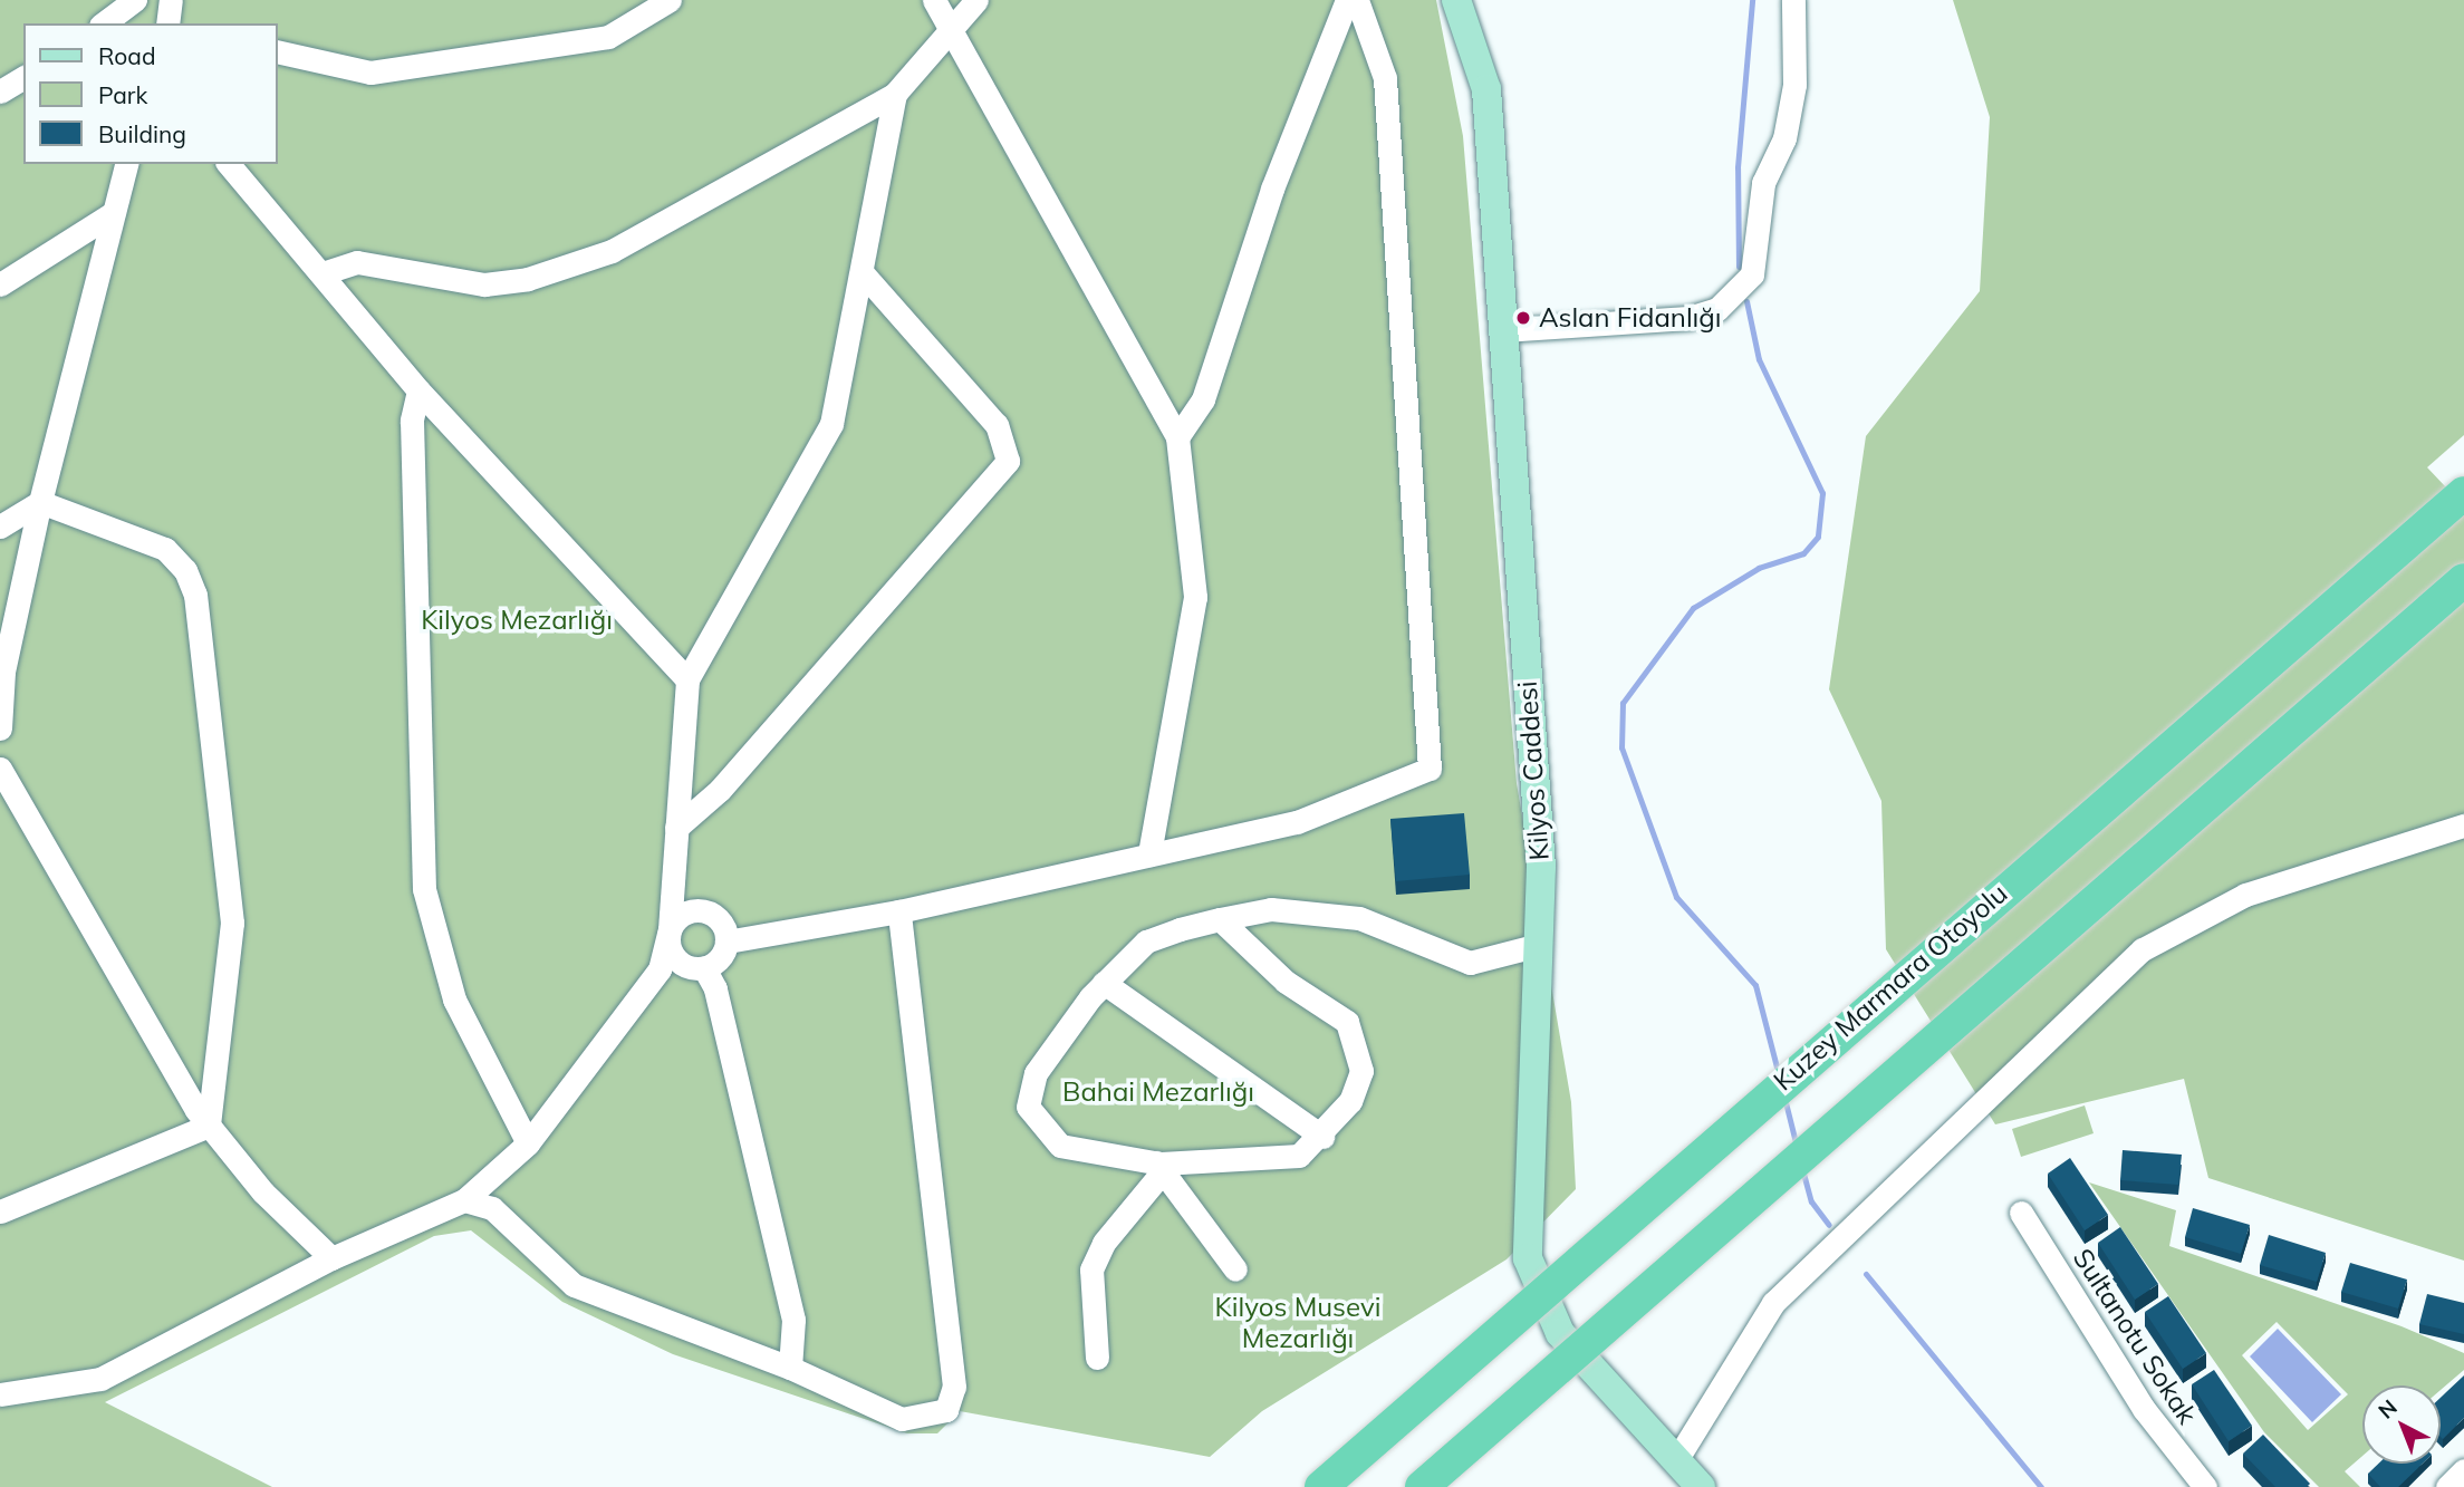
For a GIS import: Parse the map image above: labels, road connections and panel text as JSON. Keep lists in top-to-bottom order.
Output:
{
  "streets": {
    "highway": ["Kuzey Marmara Otoyolu"],
    "main road": ["Kilyos Caddesi"],
    "street": ["Sultanotu Sokak"]
  },
  "parks": ["Kilyos Mezarlığı", "Bahai Mezarlığı", "Kilyos Musevi Mezarlığı"],
  "places": ["Aslan Fidanlığı"],
  "legend": ["Road", "Park", "Building"],
  "north": "top left"
}
